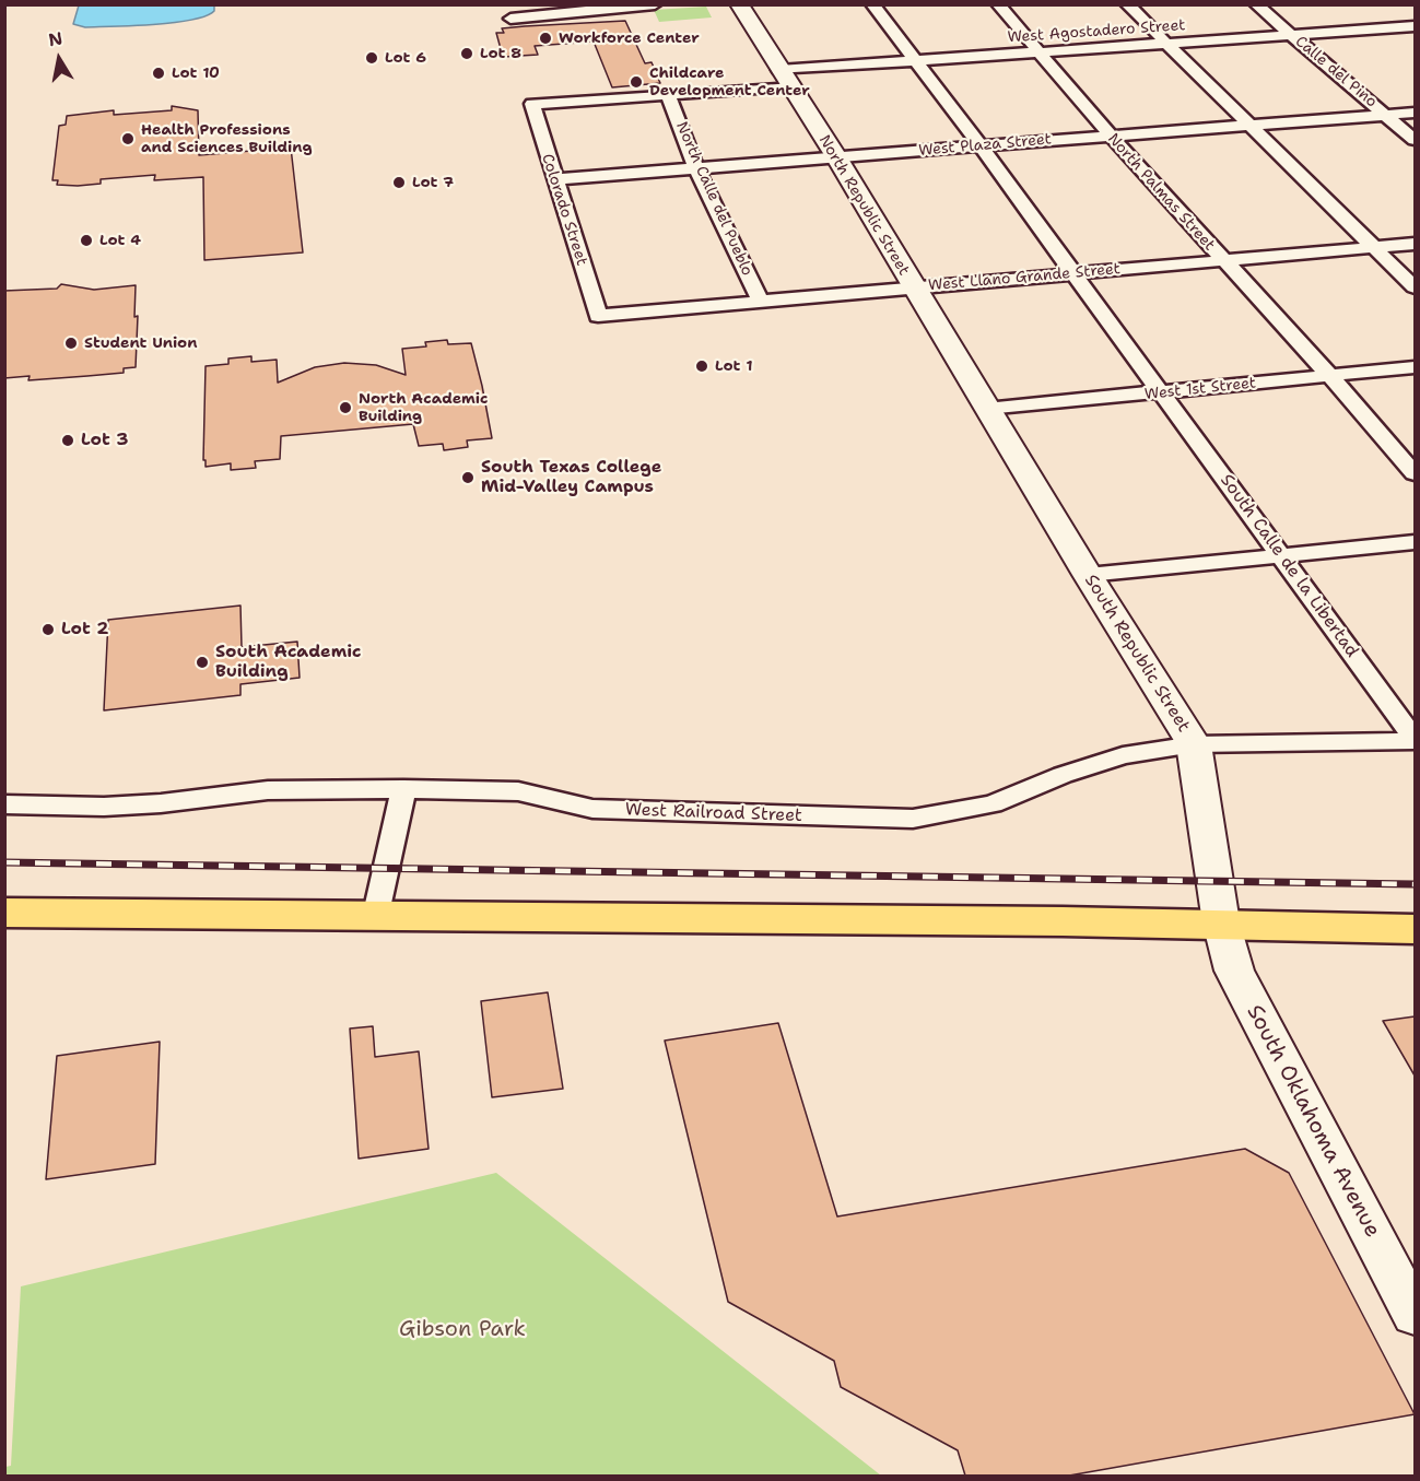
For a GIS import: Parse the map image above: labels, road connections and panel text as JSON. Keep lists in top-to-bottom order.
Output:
{
  "streets": {
    "street": [
      "West Agostadero Street",
      "Calle del Pino",
      "West Plaza Street",
      "North Palmas Street",
      "North Calle del Pueblo",
      "North Republic Street",
      "Colorado Street",
      "West Llano Grande Street",
      "West 1st Street",
      "South Calle de la Libertad",
      "South Republic Street",
      "West Railroad Street",
      "South Oklahoma Avenue"
    ]
  },
  "crossings": [
    ["West Agostadero Street", "Calle del Pino"],
    ["West Agostadero Street", "North Palmas Street"],
    ["West Agostadero Street", "North Calle del Pueblo"],
    ["West Agostadero Street", "North Republic Street"],
    ["West Agostadero Street", "Colorado Street"],
    ["West Agostadero Street", "South Calle de la Libertad"],
    ["Calle del Pino", "West Plaza Street"],
    ["West Plaza Street", "North Palmas Street"],
    ["West Plaza Street", "North Calle del Pueblo"],
    ["West Plaza Street", "North Republic Street"],
    ["West Plaza Street", "Colorado Street"],
    ["West Plaza Street", "South Calle de la Libertad"],
    ["North Palmas Street", "West Llano Grande Street"],
    ["North Palmas Street", "West 1st Street"],
    ["North Calle del Pueblo", "West Llano Grande Street"],
    ["North Republic Street", "West Llano Grande Street"],
    ["North Republic Street", "West 1st Street"],
    ["North Republic Street", "South Republic Street"],
    ["Colorado Street", "West Llano Grande Street"],
    ["West Llano Grande Street", "South Calle de la Libertad"],
    ["West 1st Street", "South Calle de la Libertad"],
    ["West 1st Street", "South Republic Street"],
    ["South Calle de la Libertad", "West Railroad Street"],
    ["South Republic Street", "West Railroad Street"],
    ["South Republic Street", "South Oklahoma Avenue"]
  ],
  "parks": ["Gibson Park"],
  "places": [
    "Workforce Center",
    "Lot 8",
    "Lot 6",
    "Lot 10",
    "Childcare Development Center",
    "Health Professions and Sciences Building",
    "Lot 7",
    "Lot 4",
    "Student Union",
    "Lot 1",
    "North Academic Building",
    "Lot 3",
    "South Texas College Mid-Valley Campus",
    "Lot 2",
    "South Academic Building"
  ],
  "north": "top"
}
